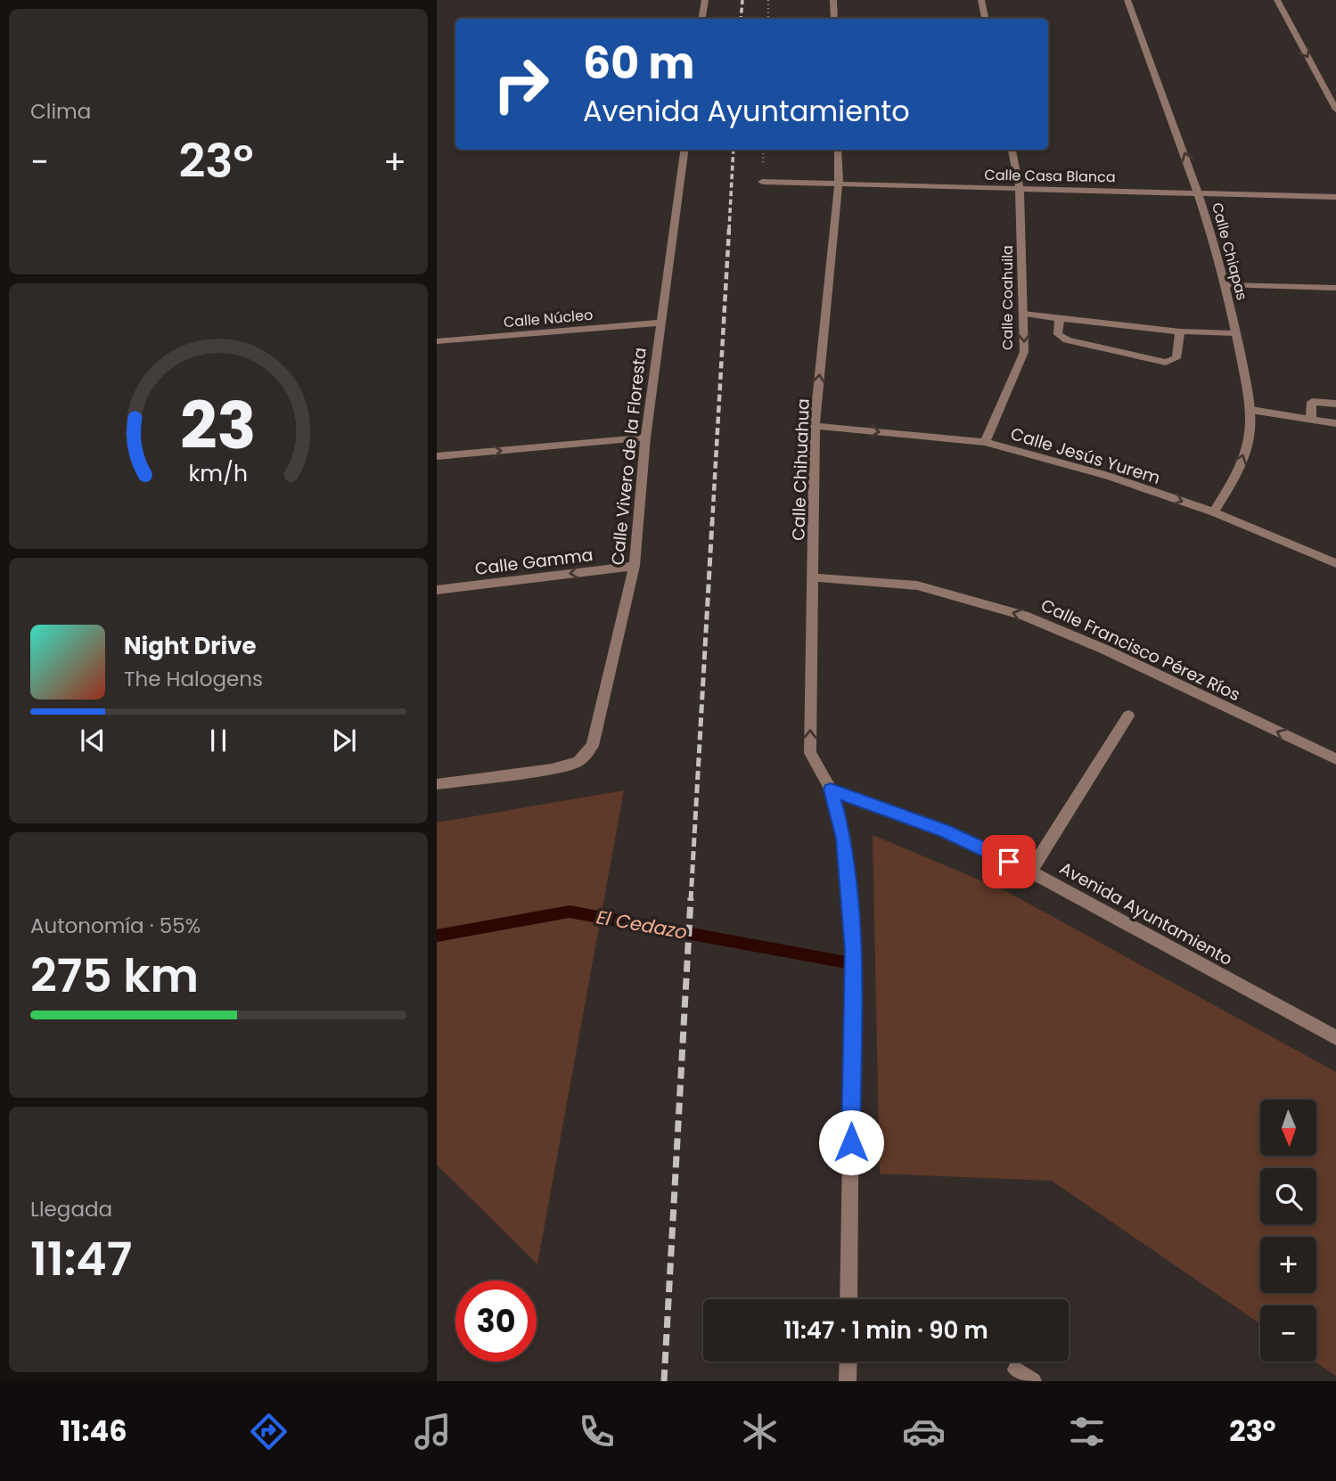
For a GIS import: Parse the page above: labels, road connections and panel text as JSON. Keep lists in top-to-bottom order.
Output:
{
  "streets": {
    "street": [
      "Calle Casa Blanca",
      "Calle Chiapas",
      "Calle Coahuila",
      "Calle Núcleo",
      "Calle Jesús Yurem",
      "Calle Vivero de la Floresta",
      "Calle Chihuahua",
      "Calle Gamma",
      "Calle Francisco Pérez Ríos",
      "Avenida Ayuntamiento"
    ]
  },
  "crossings": [
    ["Calle Casa Blanca", "Calle Chiapas"],
    ["Calle Casa Blanca", "Calle Coahuila"],
    ["Calle Casa Blanca", "Calle Chihuahua"],
    ["Calle Chiapas", "Calle Jesús Yurem"],
    ["Calle Coahuila", "Calle Jesús Yurem"],
    ["Calle Núcleo", "Calle Vivero de la Floresta"],
    ["Calle Jesús Yurem", "Calle Chihuahua"],
    ["Calle Vivero de la Floresta", "Calle Gamma"],
    ["Calle Chihuahua", "Calle Francisco Pérez Ríos"],
    ["Calle Chihuahua", "Avenida Ayuntamiento"]
  ],
  "one_way": [
    "Calle Chiapas",
    "Calle Coahuila",
    "Calle Jesús Yurem",
    "Calle Chihuahua",
    "Calle Gamma",
    "Calle Francisco Pérez Ríos"
  ],
  "water": ["El Cedazo"],
  "north": "bottom",
  "page": {
    "tile": [
      "Clima",
      ["Autonomía · 55%", "275 km"],
      ["Llegada", "11:47"]
    ],
    "turn": ["60 m", "Avenida Ayuntamiento"],
    "heat": ["−", "23°", "+"],
    "song": ["Night Drive", "The Halogens"],
    "map_buttons": ["+", "−"],
    "limit": "30",
    "trip": "11:47 · 1 min · 90 m",
    "tabs": ["11:46", "23°"],
    "gauge": ["23", "km/h"]
  }
}
